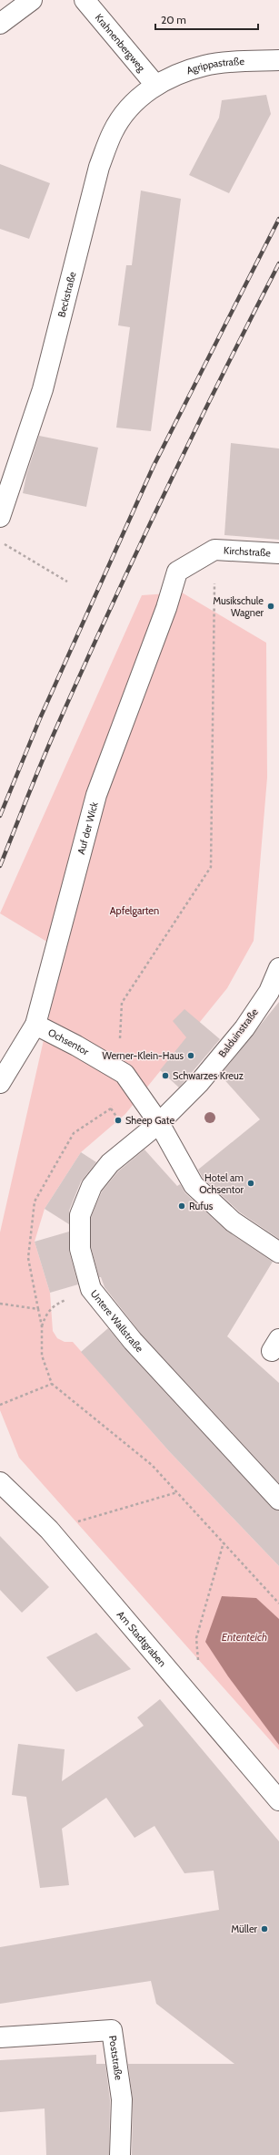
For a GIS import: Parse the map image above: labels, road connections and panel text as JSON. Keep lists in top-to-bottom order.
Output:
{
  "streets": {
    "street": [
      "Krahnenbergweg",
      "Agrippastraße",
      "Beckstraße",
      "Kirchstraße",
      "Auf der Wick",
      "Balduinstraße",
      "Ochsentor",
      "Untere Wallstraße",
      "Am Stadtgraben",
      "Poststraße"
    ]
  },
  "crossings": [
    ["Krahnenbergweg", "Agrippastraße"],
    ["Krahnenbergweg", "Beckstraße"],
    ["Agrippastraße", "Beckstraße"],
    ["Kirchstraße", "Auf der Wick"],
    ["Auf der Wick", "Ochsentor"],
    ["Balduinstraße", "Ochsentor"],
    ["Balduinstraße", "Untere Wallstraße"],
    ["Ochsentor", "Untere Wallstraße"]
  ],
  "water": ["Ententeich"],
  "parks": ["Apfelgarten"],
  "places": [
    "Musikschule Wagner",
    "Werner-Klein-Haus",
    "Schwarzes Kreuz",
    "Sheep Gate",
    "Hotel am Ochsentor",
    "Rufus",
    "Müller"
  ],
  "scale_bar": "20 m"
}
